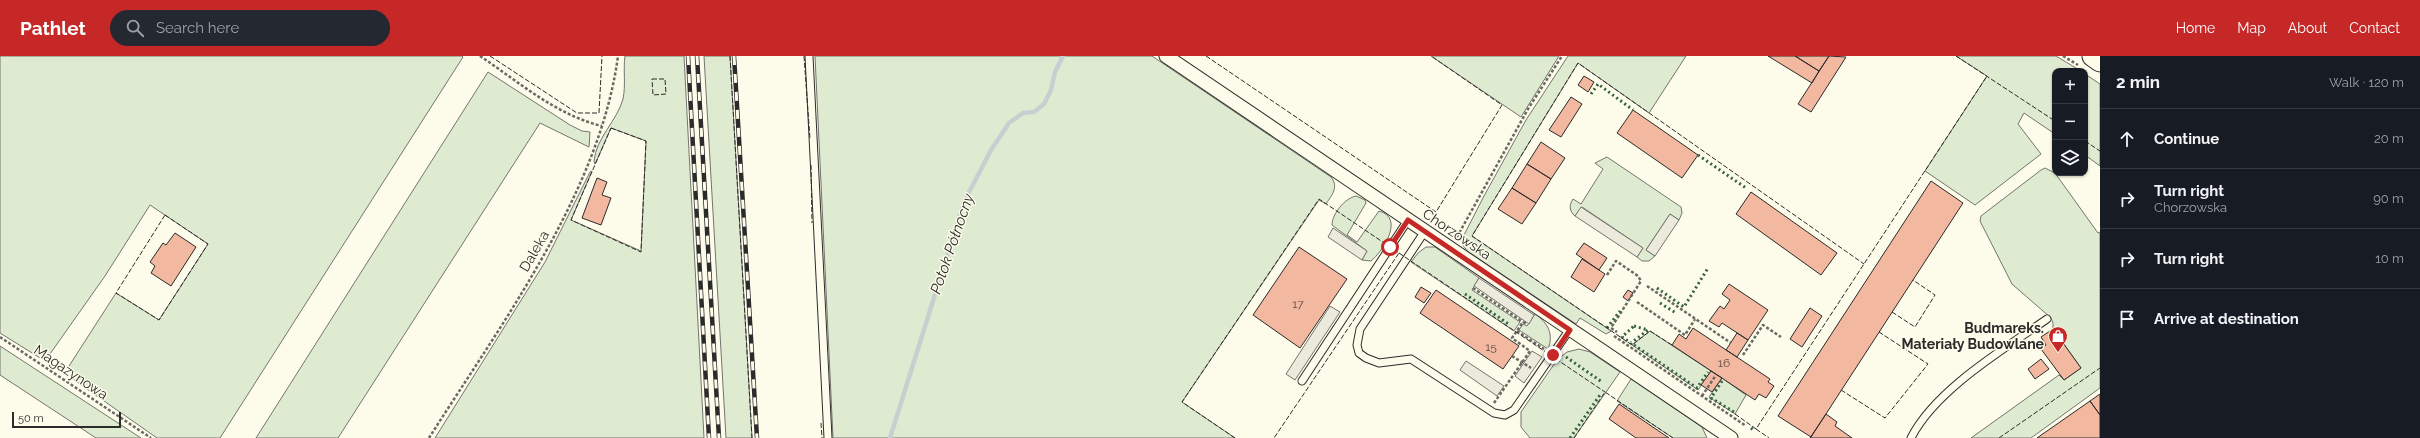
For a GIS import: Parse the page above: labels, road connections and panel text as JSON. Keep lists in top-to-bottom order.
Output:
{
  "streets": {
    "street": ["Chorzowska"],
    "path": ["Daleka", "Magazynowa"]
  },
  "water": ["Potok Północny"],
  "places": {
    "shop": ["Budmareks. Materiały Budowlane"]
  },
  "house_numbers": ["17", "15", "16"],
  "scale_bar": "50 m",
  "page": {
    "header": "Pathlet",
    "search": "Search here",
    "nav": [
      "Home",
      "Map",
      "About",
      "Contact"
    ],
    "heading": ["2 min", "Walk · 120 m"],
    "map_buttons": ["+", "−"],
    "list": [
      ["Continue", "20 m"],
      ["Turn right", "Chorzowska", "90 m"],
      ["Turn right", "10 m"],
      "Arrive at destination"
    ],
    "scale": "50 m"
  }
}
